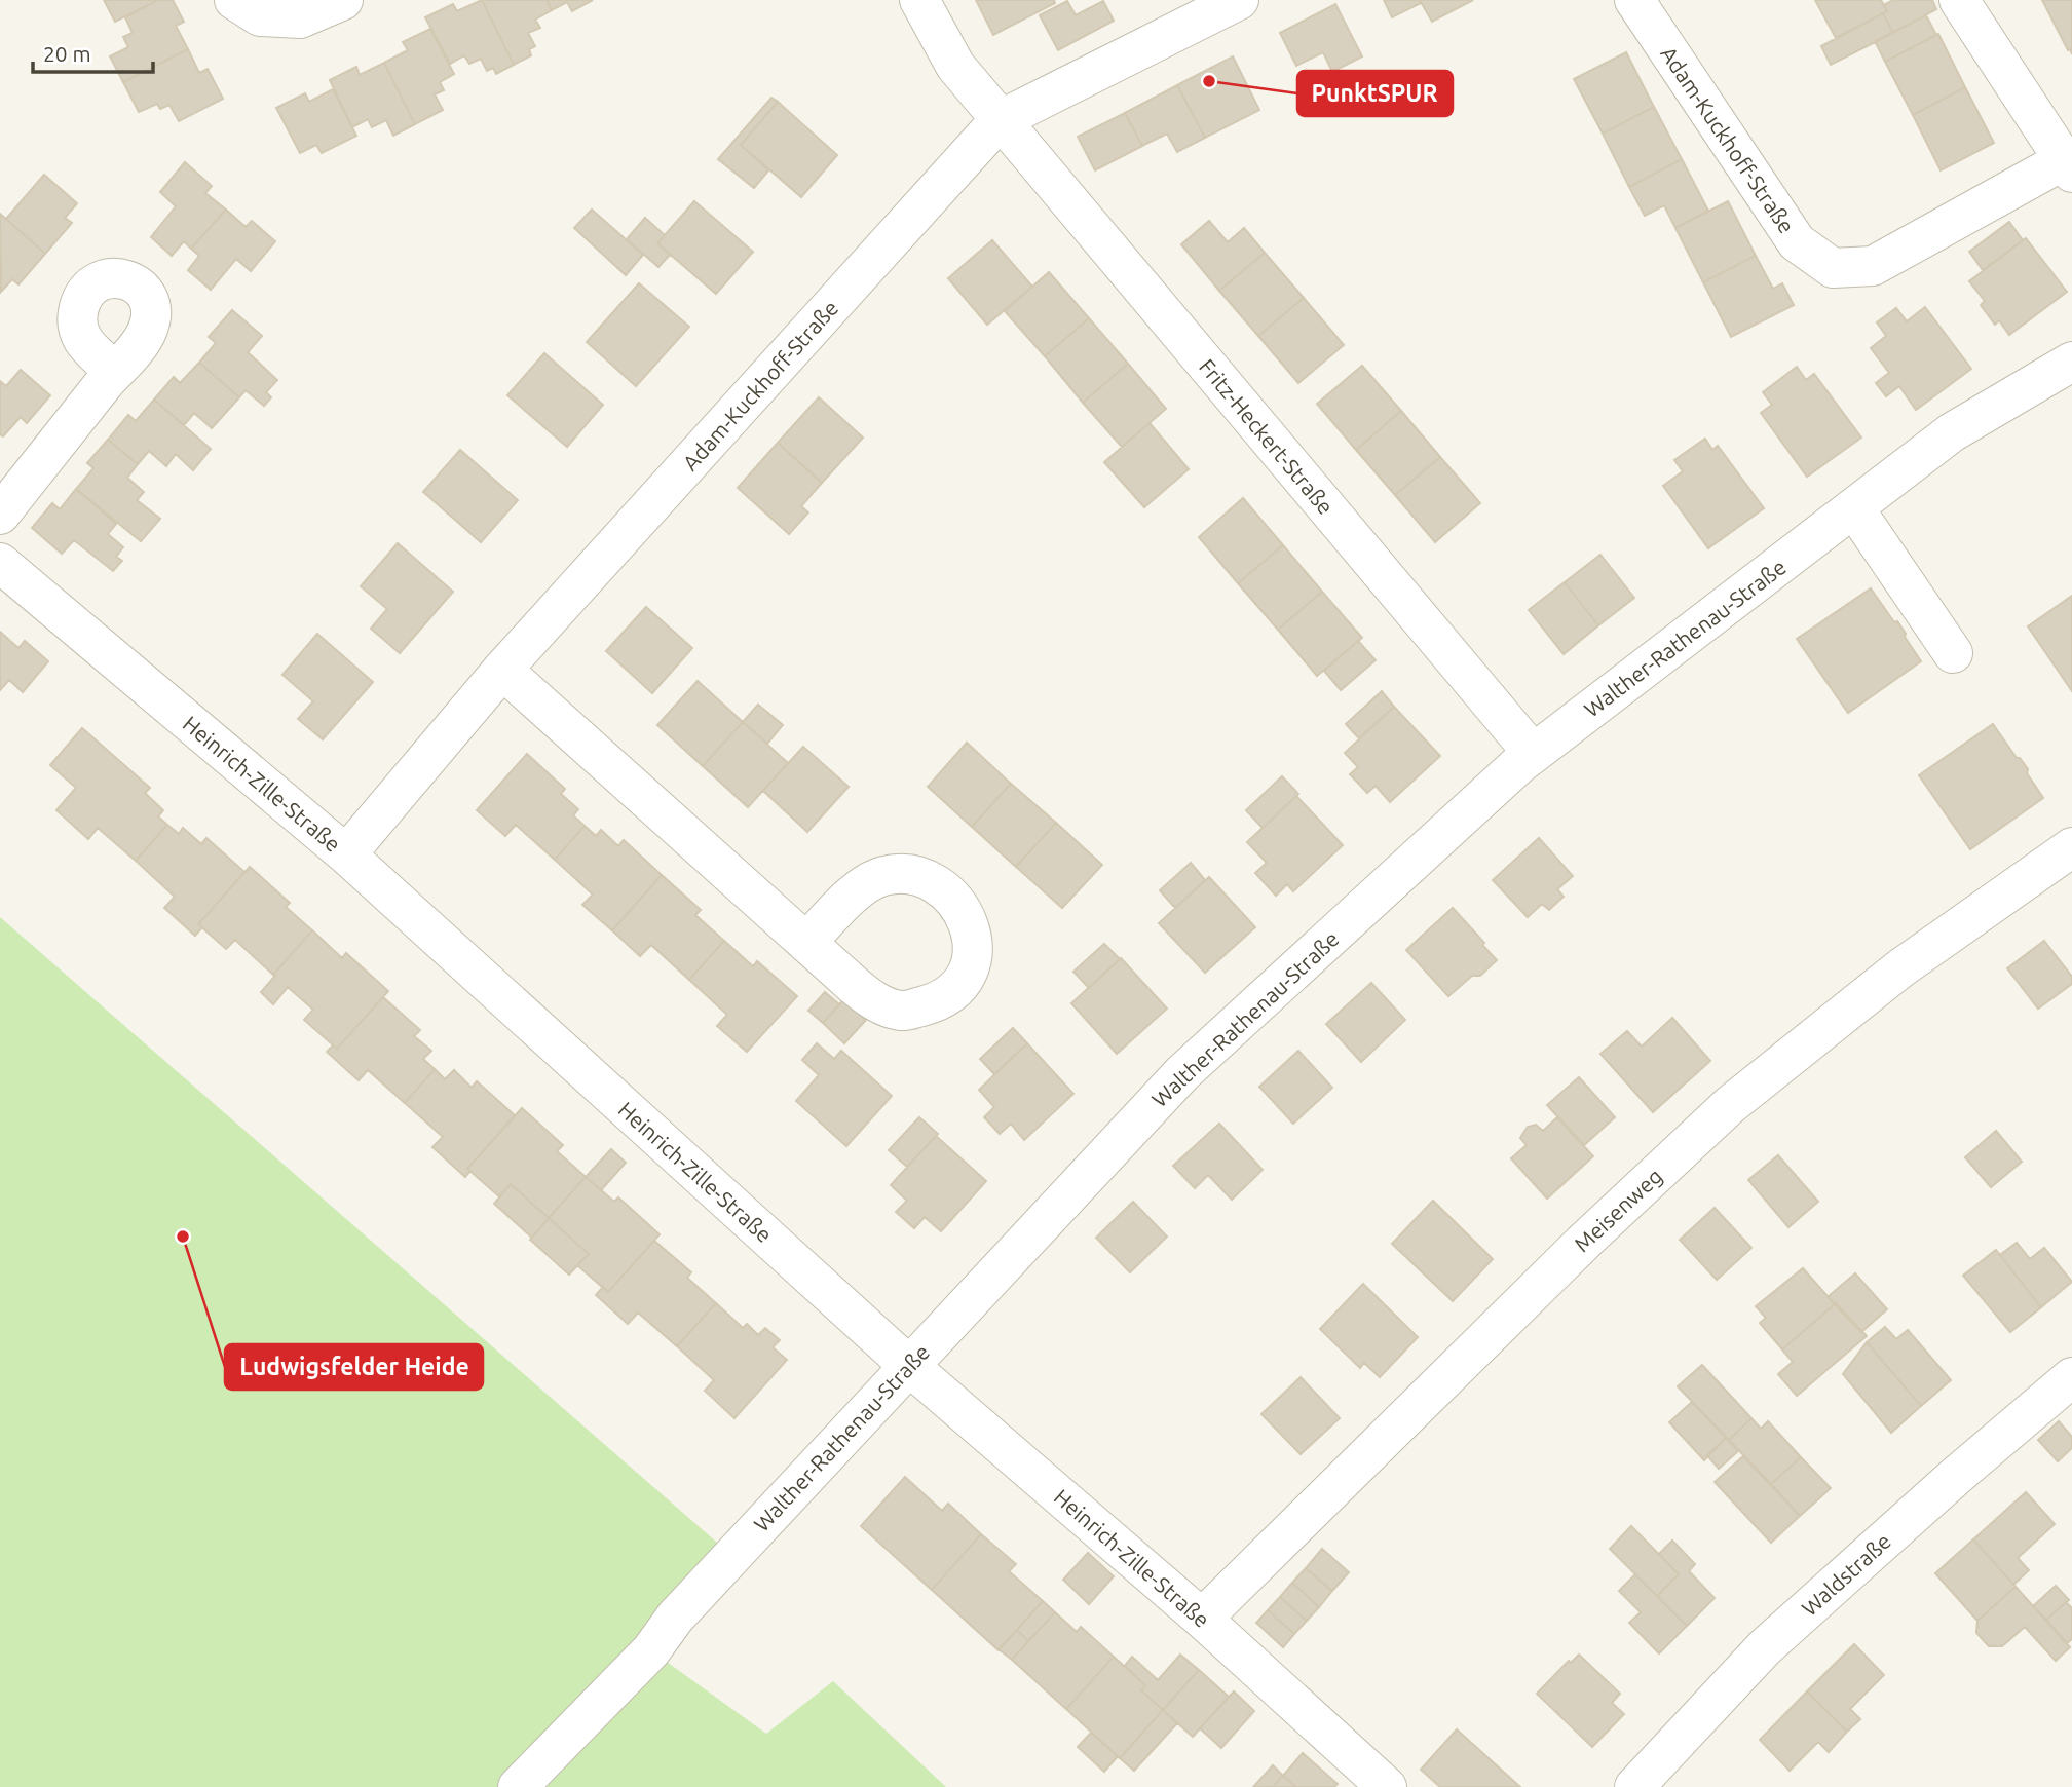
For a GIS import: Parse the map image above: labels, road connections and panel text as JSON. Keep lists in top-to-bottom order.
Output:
{
  "streets": {
    "street": [
      "Adam-Kuckhoff-Straße",
      "Fritz-Heckert-Straße",
      "Walther-Rathenau-Straße",
      "Heinrich-Zille-Straße",
      "Meisenweg",
      "Waldstraße"
    ]
  },
  "crossings": [
    ["Adam-Kuckhoff-Straße", "Fritz-Heckert-Straße"],
    ["Adam-Kuckhoff-Straße", "Heinrich-Zille-Straße"],
    ["Fritz-Heckert-Straße", "Walther-Rathenau-Straße"],
    ["Walther-Rathenau-Straße", "Heinrich-Zille-Straße"],
    ["Heinrich-Zille-Straße", "Meisenweg"]
  ],
  "places": ["PunktSPUR", "Ludwigsfelder Heide"],
  "scale_bar": "20 m"
}
